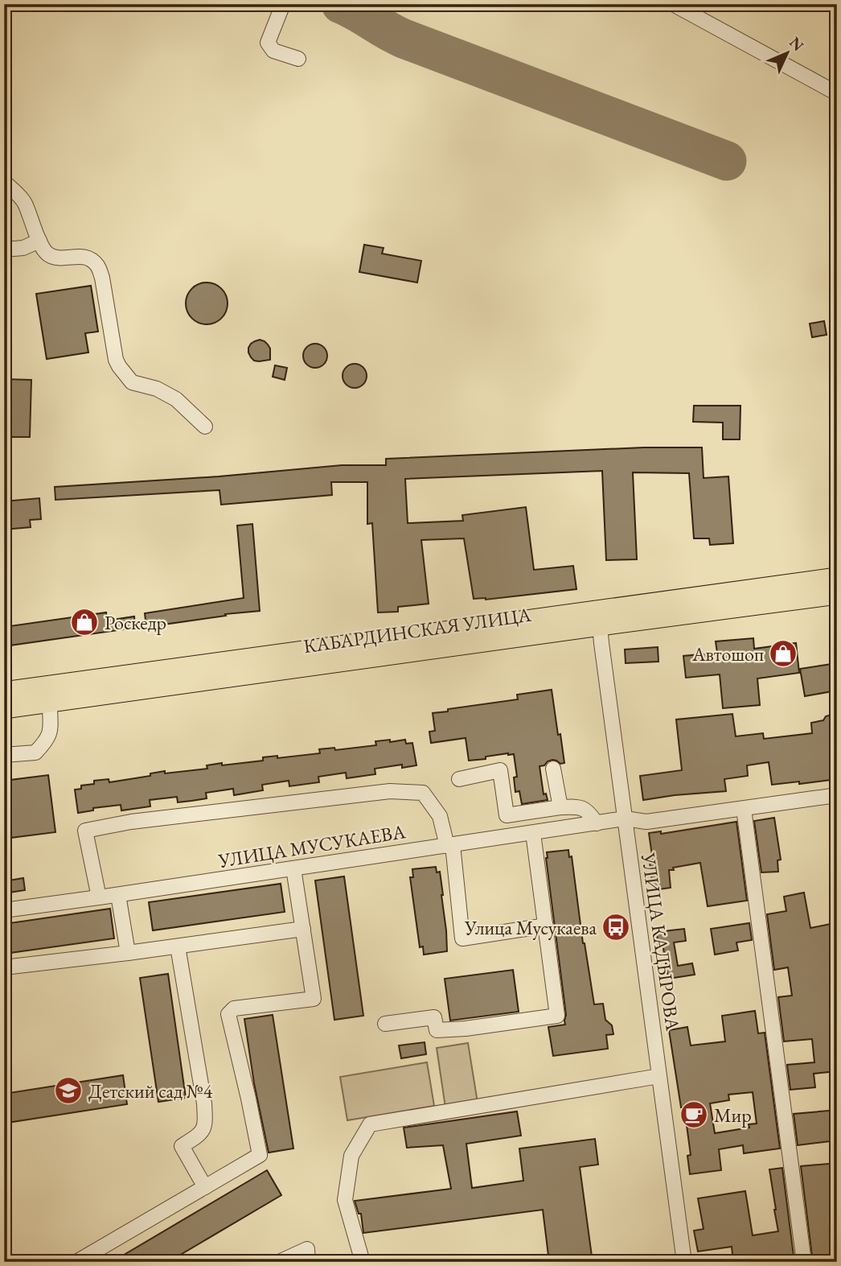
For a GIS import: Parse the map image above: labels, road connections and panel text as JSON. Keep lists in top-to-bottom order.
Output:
{
  "streets": {
    "main road": ["КАБАРДИНСКАЯ УЛИЦА"],
    "street": ["УЛИЦА МУСУКАЕВА", "УЛИЦА КАДЫРОВА"]
  },
  "crossings": [
    ["КАБАРДИНСКАЯ УЛИЦА", "УЛИЦА КАДЫРОВА"],
    ["УЛИЦА МУСУКАЕВА", "УЛИЦА КАДЫРОВА"]
  ],
  "places": {
    "shop": ["Роскедр", "Автошоп"],
    "bus stop": ["Улица Мусукаева"],
    "school or university": ["Детский сад №4"],
    "cafe": ["Мир"]
  },
  "north": "top right"
}
